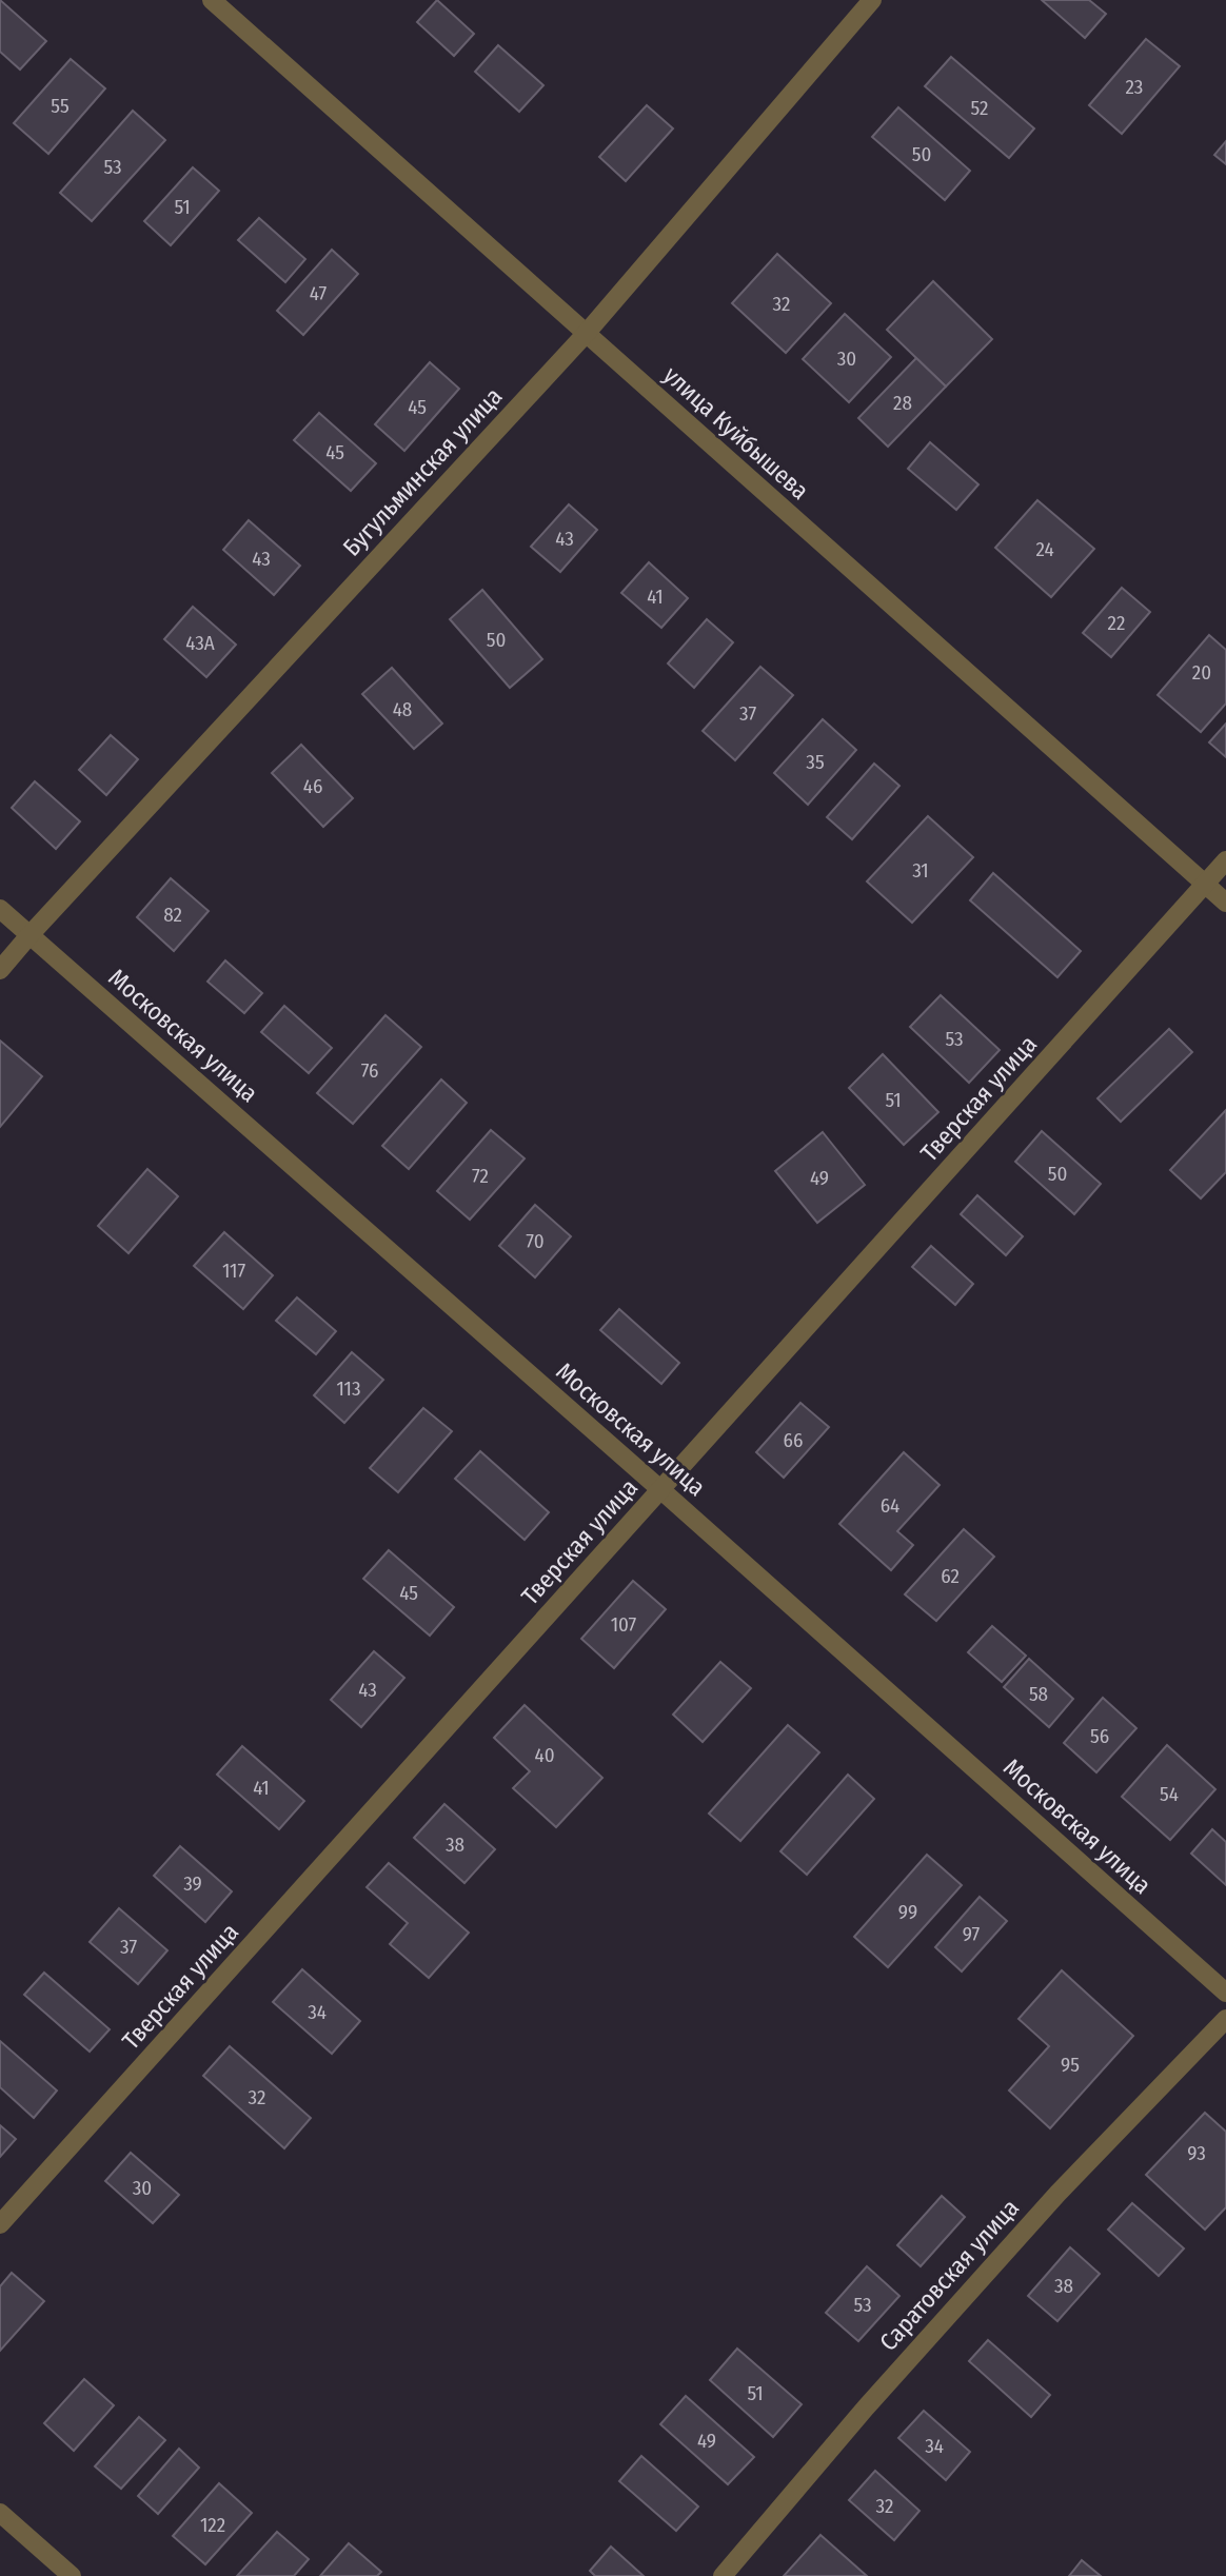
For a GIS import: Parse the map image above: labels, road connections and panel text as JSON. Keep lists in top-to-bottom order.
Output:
{
  "streets": {
    "street": [
      "улица Куйбышева",
      "Бугульминская улица",
      "Московская улица",
      "Тверская улица",
      "Саратовская улица"
    ]
  },
  "crossings": [
    ["улица Куйбышева", "Бугульминская улица"],
    ["улица Куйбышева", "Тверская улица"],
    ["Бугульминская улица", "Московская улица"],
    ["Московская улица", "Тверская улица"]
  ],
  "house_numbers": [
    "23",
    "55",
    "52",
    "50",
    "53",
    "51",
    "47",
    "32",
    "30",
    "28",
    "45",
    "45",
    "43",
    "24",
    "43",
    "41",
    "22",
    "50",
    "43А",
    "20",
    "48",
    "37",
    "35",
    "46",
    "31",
    "82",
    "53",
    "76",
    "51",
    "50",
    "72",
    "49",
    "70",
    "117",
    "113",
    "66",
    "64",
    "62",
    "45",
    "107",
    "43",
    "58",
    "56",
    "40",
    "41",
    "54",
    "38",
    "39",
    "99",
    "97",
    "37",
    "34",
    "95",
    "32",
    "93",
    "30",
    "38",
    "53",
    "51",
    "49",
    "34",
    "32",
    "122"
  ]
}
